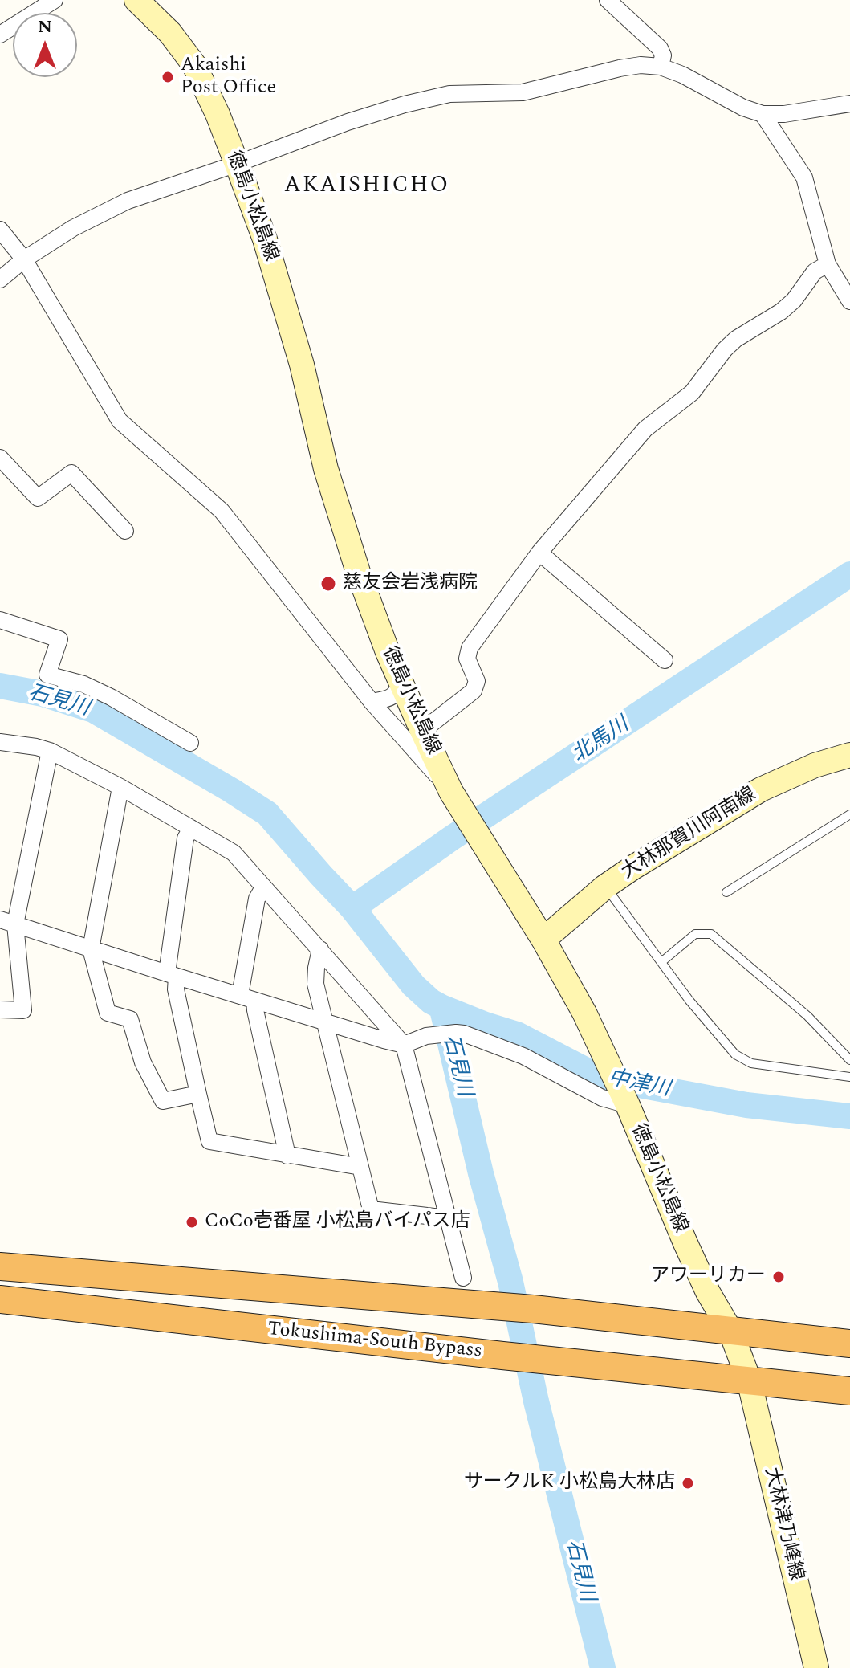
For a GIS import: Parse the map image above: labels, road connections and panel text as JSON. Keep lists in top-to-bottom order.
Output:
{
  "streets": {
    "highway": ["Tokushima-South Bypass"],
    "main road": ["徳島小松島線", "大林那賀川阿南線", "大林津乃峰線"]
  },
  "crossings": [
    ["徳島小松島線", "大林那賀川阿南線"],
    ["徳島小松島線", "Tokushima-South Bypass"],
    ["徳島小松島線", "大林津乃峰線"],
    ["Tokushima-South Bypass", "大林津乃峰線"]
  ],
  "districts": ["AKAISHICHO"],
  "water": ["石見川", "北馬川", "中津川"],
  "places": [
    "Akaishi Post Office",
    "慈友会岩浅病院",
    "CoCo壱番屋 小松島バイパス店",
    "アワーリカー",
    "サークルK 小松島大林店"
  ],
  "north": "top"
}
